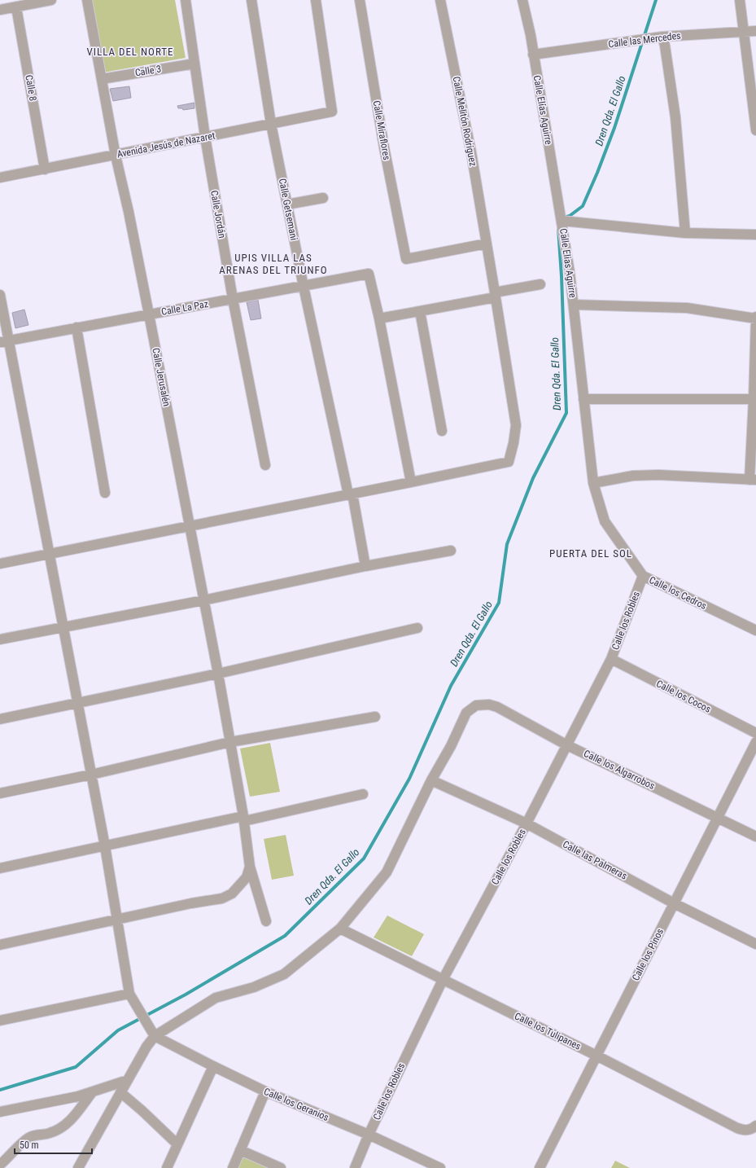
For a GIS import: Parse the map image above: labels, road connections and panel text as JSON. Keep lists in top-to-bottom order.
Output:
{
  "streets": {
    "street": [
      "Calle las Mercedes",
      "Calle 3",
      "Calle 8",
      "Calle Elías Aguirre",
      "Calle Melitón Rodriguez",
      "Calle Miraflores",
      "Avenida Jesús de Nazaret",
      "Calle Getsemani",
      "Calle Jordán",
      "Calle Elias Aguirre",
      "Calle La Paz",
      "Calle Jerusalén",
      "Calle los Cedros",
      "Calle los Robles",
      "Calle los Cocos",
      "Calle los Algarrobos",
      "Calle las Palmeras",
      "Calle los Pinos",
      "Calle los Tulipanes",
      "Calle los Geranios"
    ]
  },
  "crossings": [
    ["Calle las Mercedes", "Calle Elías Aguirre"],
    ["Calle 3", "Calle Jordán"],
    ["Calle 3", "Calle Jerusalén"],
    ["Calle 8", "Avenida Jesús de Nazaret"],
    ["Calle Elías Aguirre", "Calle Elias Aguirre"],
    ["Calle Melitón Rodriguez", "Calle Miraflores"],
    ["Avenida Jesús de Nazaret", "Calle Getsemani"],
    ["Avenida Jesús de Nazaret", "Calle Jordán"],
    ["Avenida Jesús de Nazaret", "Calle Jerusalén"],
    ["Calle Getsemani", "Calle La Paz"],
    ["Calle Jordán", "Calle La Paz"],
    ["Calle Elias Aguirre", "Calle los Cedros"],
    ["Calle La Paz", "Calle Jerusalén"],
    ["Calle los Cedros", "Calle los Robles"],
    ["Calle los Robles", "Calle los Cocos"],
    ["Calle los Robles", "Calle los Algarrobos"],
    ["Calle los Robles", "Calle las Palmeras"],
    ["Calle los Robles", "Calle los Tulipanes"],
    ["Calle los Robles", "Calle los Geranios"],
    ["Calle los Algarrobos", "Calle las Palmeras"],
    ["Calle los Algarrobos", "Calle los Pinos"],
    ["Calle las Palmeras", "Calle los Pinos"],
    ["Calle los Pinos", "Calle los Tulipanes"]
  ],
  "districts": ["VILLA DEL NORTE", "UPIS VILLA LAS ARENAS DEL TRIUNFO", "PUERTA DEL SOL"],
  "water": ["Dren Qda. El Gallo"],
  "scale_bar": "50 m"
}
